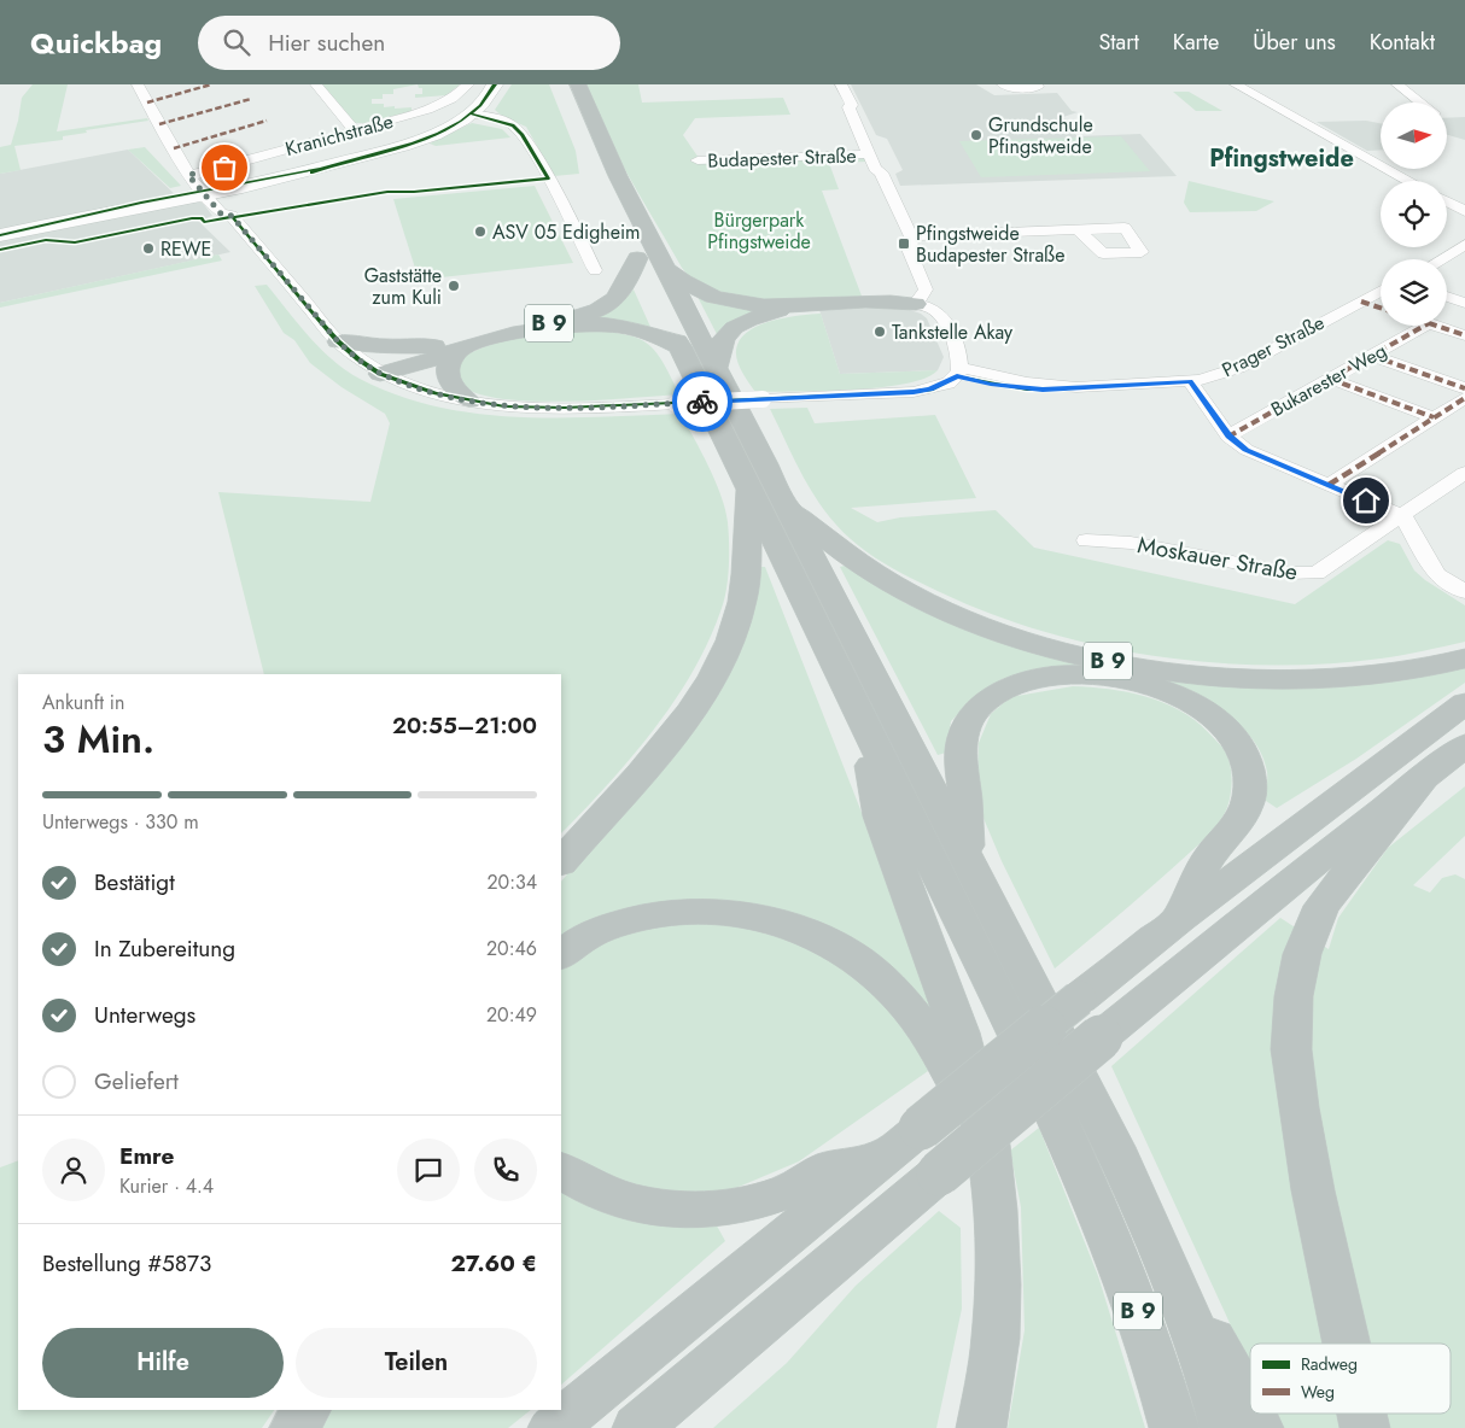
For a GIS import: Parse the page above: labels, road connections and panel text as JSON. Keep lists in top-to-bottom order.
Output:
{
  "streets": {
    "highway": ["B 9"],
    "street": [
      "Kranichstraße",
      "Budapester Straße",
      "Prager Straße",
      "Bukarester Weg",
      "Moskauer Straße"
    ]
  },
  "districts": ["Pfingstweide"],
  "parks": ["Bürgerpark Pfingstweide"],
  "places": {
    "other": [
      "Grundschule Pfingstweide",
      "ASV 05 Edigheim",
      "REWE",
      "Gaststätte zum Kuli",
      "Tankstelle Akay"
    ],
    "transit": ["Pfingstweide Budapester Straße"]
  },
  "legend": ["Radweg", "Weg"],
  "north": "right",
  "page": {
    "header": "Quickbag",
    "search": "Hier suchen",
    "nav": [
      "Start",
      "Karte",
      "Über uns",
      "Kontakt"
    ],
    "heading": ["3 Min.", "Ankunft in", "20:55–21:00"],
    "panel": [
      "Emre",
      "Kurier · 4.4",
      "Bestellung #5873",
      "27.60 €"
    ],
    "bar": "Unterwegs · 330 m",
    "list": [
      ["Bestätigt", "20:34"],
      ["In Zubereitung", "20:46"],
      ["Unterwegs", "20:49"],
      "Geliefert"
    ],
    "buttons": ["Hilfe", "Teilen"]
  }
}
